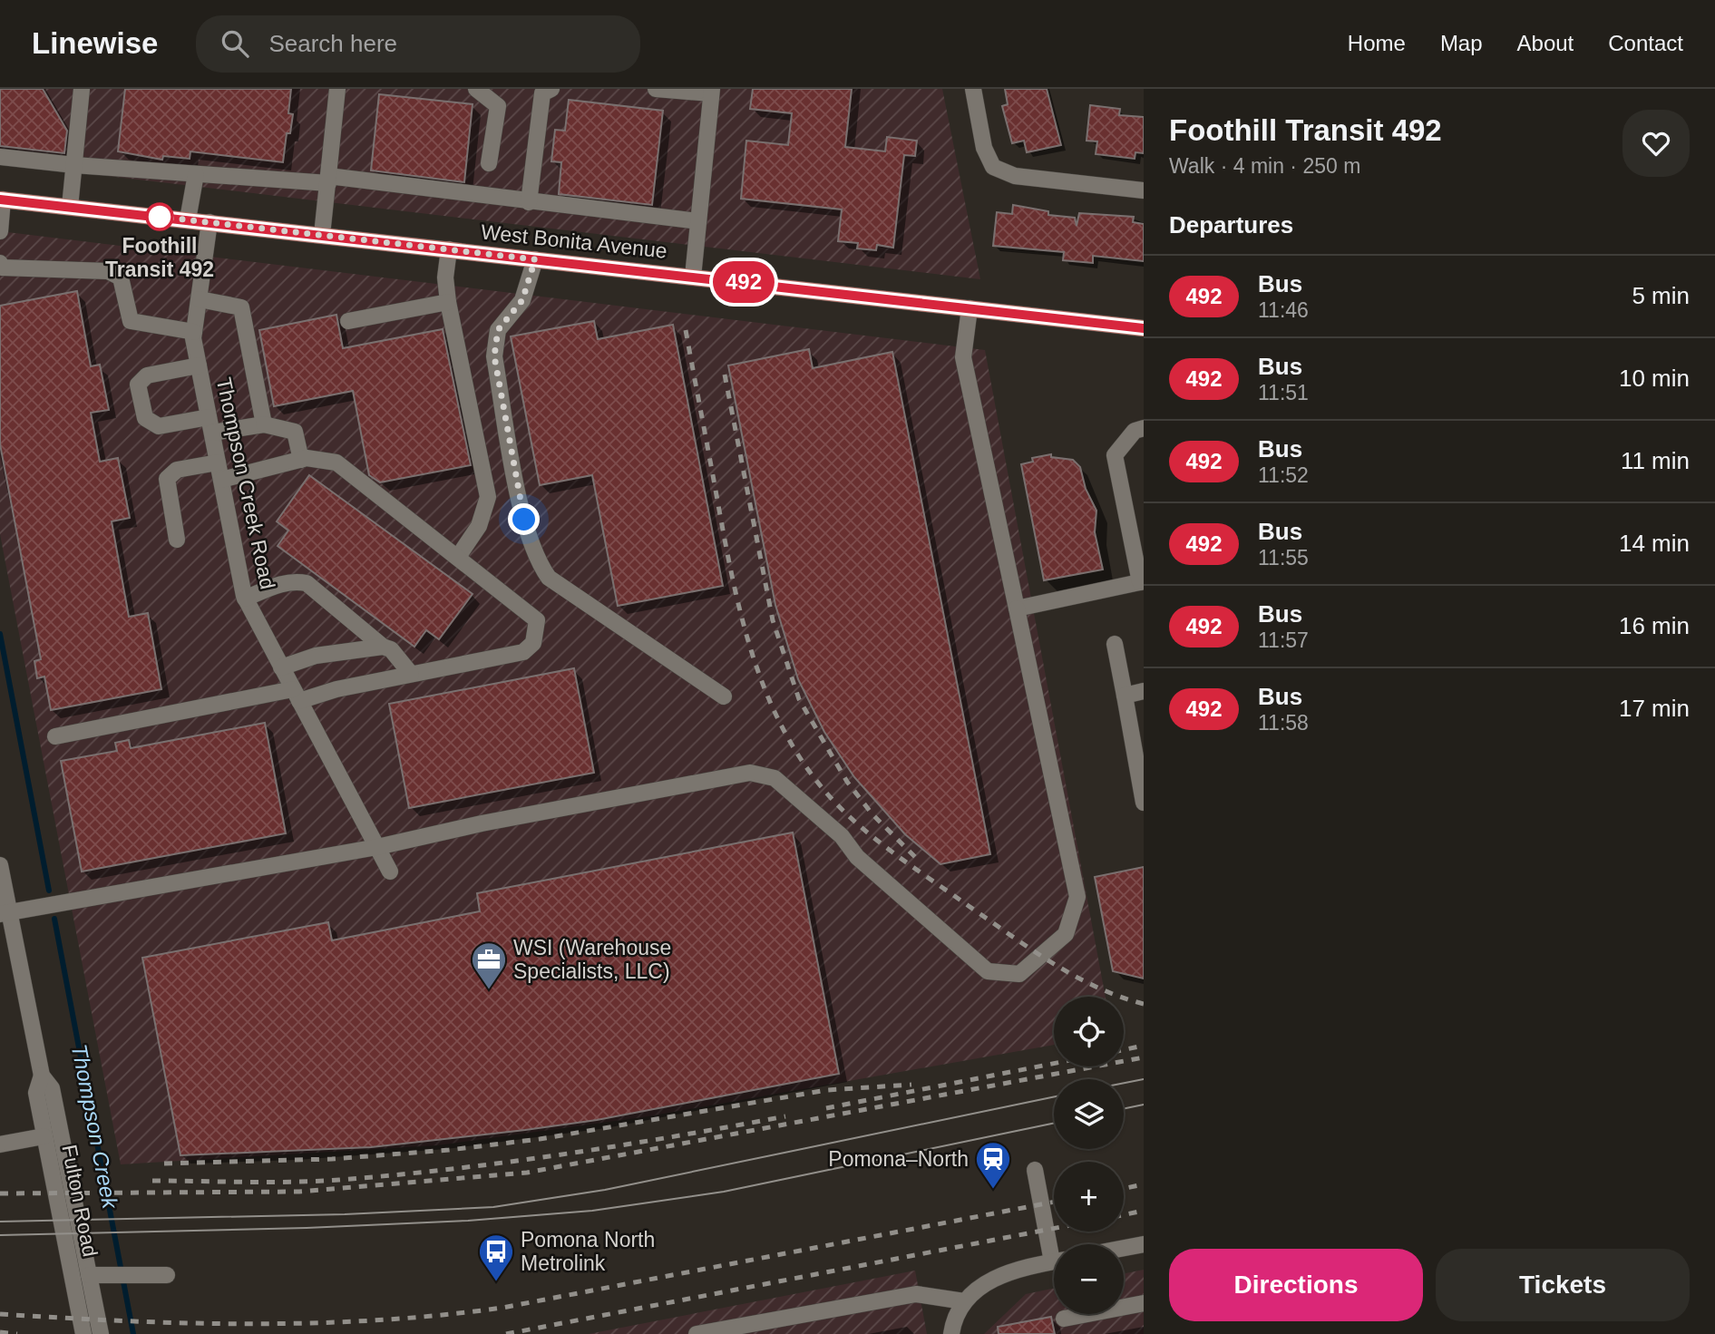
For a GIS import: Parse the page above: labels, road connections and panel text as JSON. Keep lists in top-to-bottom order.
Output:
{
  "streets": {
    "main road": ["West Bonita Avenue"],
    "street": ["Thompson Creek Road", "Fulton Road"]
  },
  "crossings": [
    ["West Bonita Avenue", "Thompson Creek Road"]
  ],
  "water": ["Thompson Creek"],
  "places": {
    "other": ["Foothill Transit 492"],
    "office": ["WSI (Warehouse Specialists, LLC)"],
    "station": ["Pomona–North"],
    "bus stop": ["Pomona North Metrolink"]
  },
  "lines": ["bus line 492"],
  "page": {
    "header": "Linewise",
    "search": "Search here",
    "nav": [
      "Home",
      "Map",
      "About",
      "Contact"
    ],
    "on_map": "492",
    "heading": [
      ["Foothill Transit 492", "Walk · 4 min · 250 m"],
      "Departures"
    ],
    "list": [
      {
        "mark": "492",
        "name": "Bus",
        "note": "11:46",
        "value": "5 min"
      },
      {
        "mark": "492",
        "name": "Bus",
        "note": "11:51",
        "value": "10 min"
      },
      {
        "mark": "492",
        "name": "Bus",
        "note": "11:52",
        "value": "11 min"
      },
      {
        "mark": "492",
        "name": "Bus",
        "note": "11:55",
        "value": "14 min"
      },
      {
        "mark": "492",
        "name": "Bus",
        "note": "11:57",
        "value": "16 min"
      },
      {
        "mark": "492",
        "name": "Bus",
        "note": "11:58",
        "value": "17 min"
      }
    ],
    "map_buttons": ["+", "−"],
    "buttons": ["Directions", "Tickets"]
  }
}
